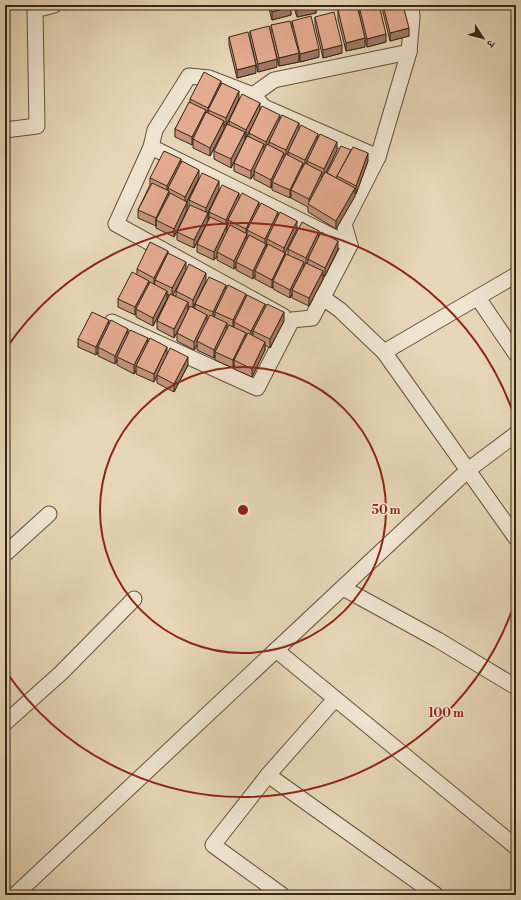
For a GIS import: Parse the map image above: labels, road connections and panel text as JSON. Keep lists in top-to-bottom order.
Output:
{
  "north": "bottom right",
  "rings": ["50 m", "100 m"]
}
